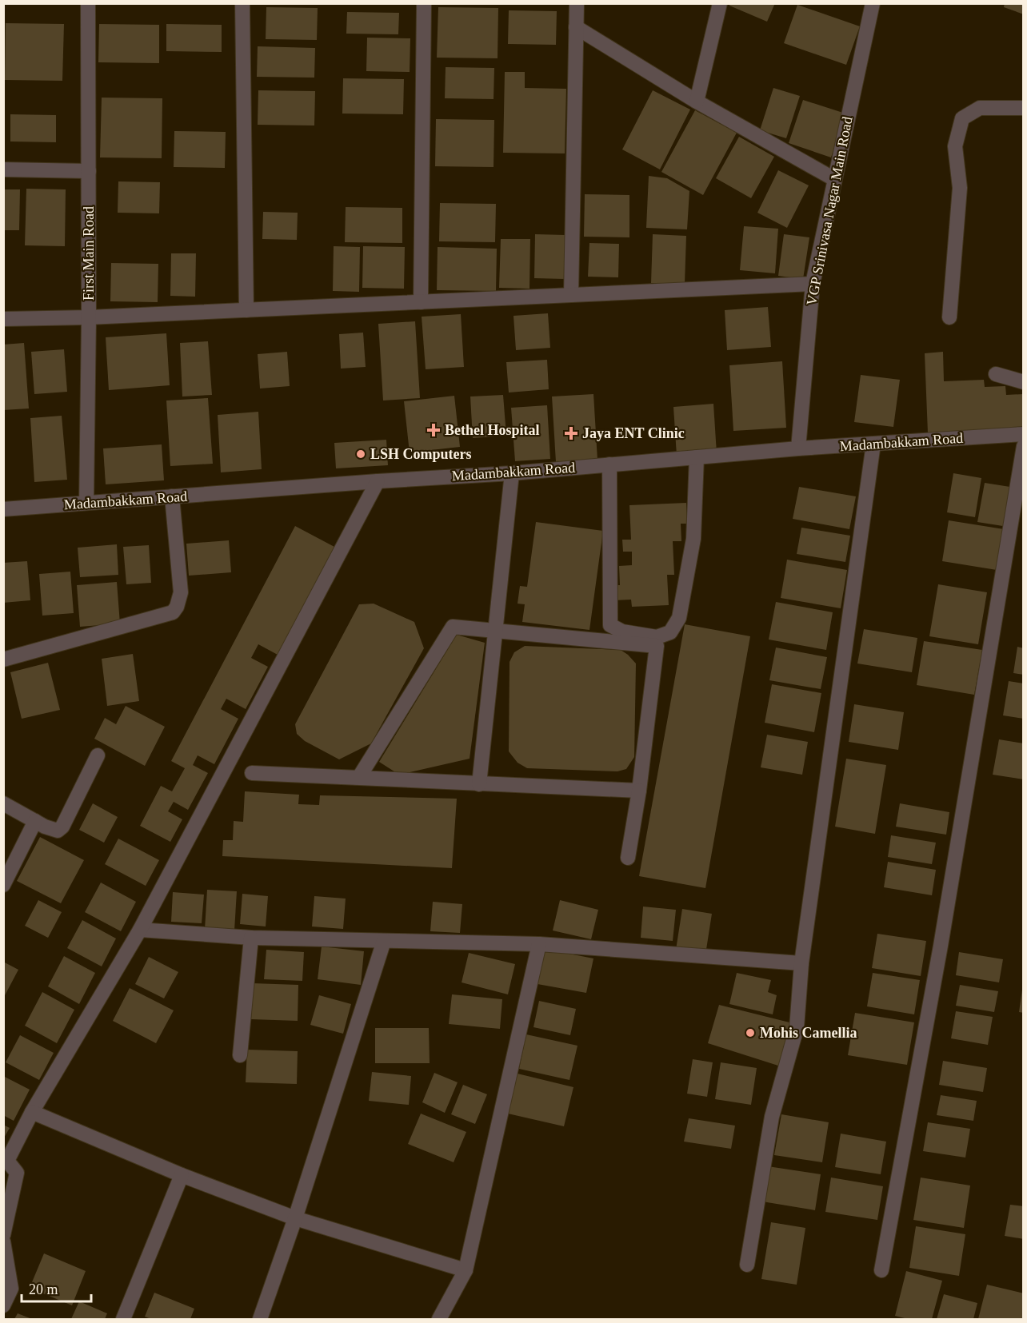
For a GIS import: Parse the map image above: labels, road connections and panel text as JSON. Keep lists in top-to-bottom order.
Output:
{
  "streets": {
    "street": ["VGP Srinivasa Nagar Main Road", "First Main Road", "Madambakkam Road"]
  },
  "crossings": [
    ["VGP Srinivasa Nagar Main Road", "Madambakkam Road"],
    ["First Main Road", "Madambakkam Road"]
  ],
  "places": {
    "health": ["Bethel Hospital", "Jaya ENT Clinic"],
    "other": ["LSH Computers", "Mohis Camellia"]
  },
  "scale_bar": "20 m"
}
